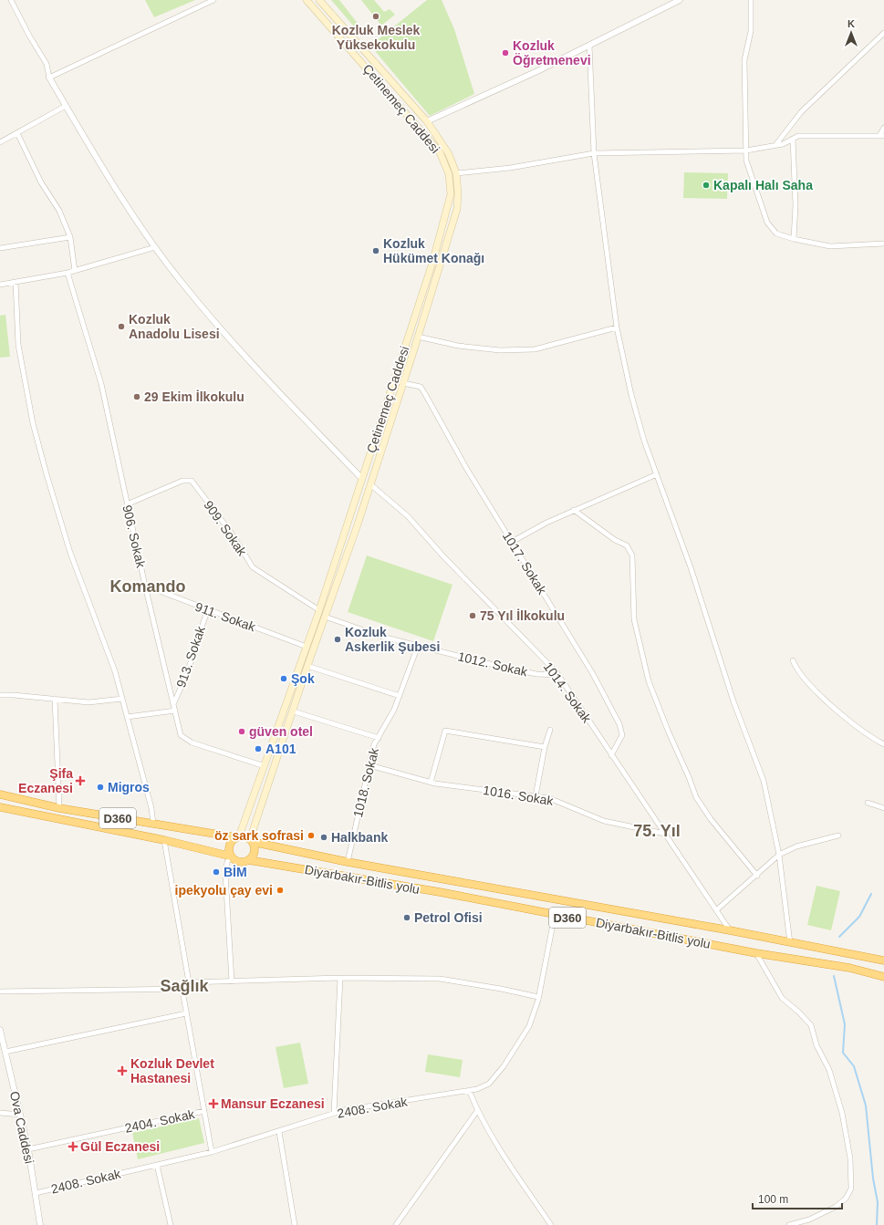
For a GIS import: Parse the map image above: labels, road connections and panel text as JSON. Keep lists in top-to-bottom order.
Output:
{
  "streets": {
    "highway": ["D360", "Diyarbakır-Bitlis yolu"],
    "main road": ["Çetinemeç Caddesi"],
    "street": [
      "909. Sokak",
      "906. Sokak",
      "1017. Sokak",
      "911. Sokak",
      "913. Sokak",
      "1012. Sokak",
      "1014. Sokak",
      "1018. Sokak",
      "1016. Sokak",
      "2408. Sokak",
      "2404. Sokak",
      "Ova Caddesi"
    ]
  },
  "crossings": [
    ["Çetinemeç Caddesi", "909. Sokak"],
    ["Çetinemeç Caddesi", "906. Sokak"],
    ["Çetinemeç Caddesi", "1017. Sokak"],
    ["Çetinemeç Caddesi", "911. Sokak"],
    ["Çetinemeç Caddesi", "1012. Sokak"],
    ["Çetinemeç Caddesi", "1014. Sokak"],
    ["Çetinemeç Caddesi", "D360"],
    ["Çetinemeç Caddesi", "Diyarbakır-Bitlis yolu"],
    ["909. Sokak", "906. Sokak"],
    ["906. Sokak", "911. Sokak"],
    ["906. Sokak", "913. Sokak"],
    ["1017. Sokak", "1014. Sokak"],
    ["911. Sokak", "913. Sokak"],
    ["1012. Sokak", "1014. Sokak"],
    ["1012. Sokak", "1018. Sokak"],
    ["1014. Sokak", "1016. Sokak"],
    ["1014. Sokak", "Diyarbakır-Bitlis yolu"],
    ["1018. Sokak", "1016. Sokak"],
    ["1018. Sokak", "Diyarbakır-Bitlis yolu"],
    ["D360", "Diyarbakır-Bitlis yolu"],
    ["Diyarbakır-Bitlis yolu", "2408. Sokak"],
    ["2408. Sokak", "Ova Caddesi"],
    ["2404. Sokak", "Ova Caddesi"]
  ],
  "districts": ["Komando", "75. Yıl", "Sağlık"],
  "places": {
    "other": [
      "Kozluk Meslek Yüksekokulu",
      "Kozluk Öğretmenevi",
      "Kapalı Halı Saha",
      "Kozluk Hükümet Konağı",
      "Kozluk Anadolu Lisesi",
      "29 Ekim İlkokulu",
      "75 Yıl İlkokulu",
      "Kozluk Askerlik Şubesi",
      "Şok",
      "güven otel",
      "A101",
      "Migros",
      "öz sark sofrasi",
      "Halkbank",
      "BİM",
      "ipekyolu çay evi",
      "Petrol Ofisi"
    ],
    "health": [
      "Şifa Eczanesi",
      "Kozluk Devlet Hastanesi",
      "Mansur Eczanesi",
      "Gül Eczanesi"
    ]
  },
  "scale_bar": "100 m",
  "north": "top"
}
